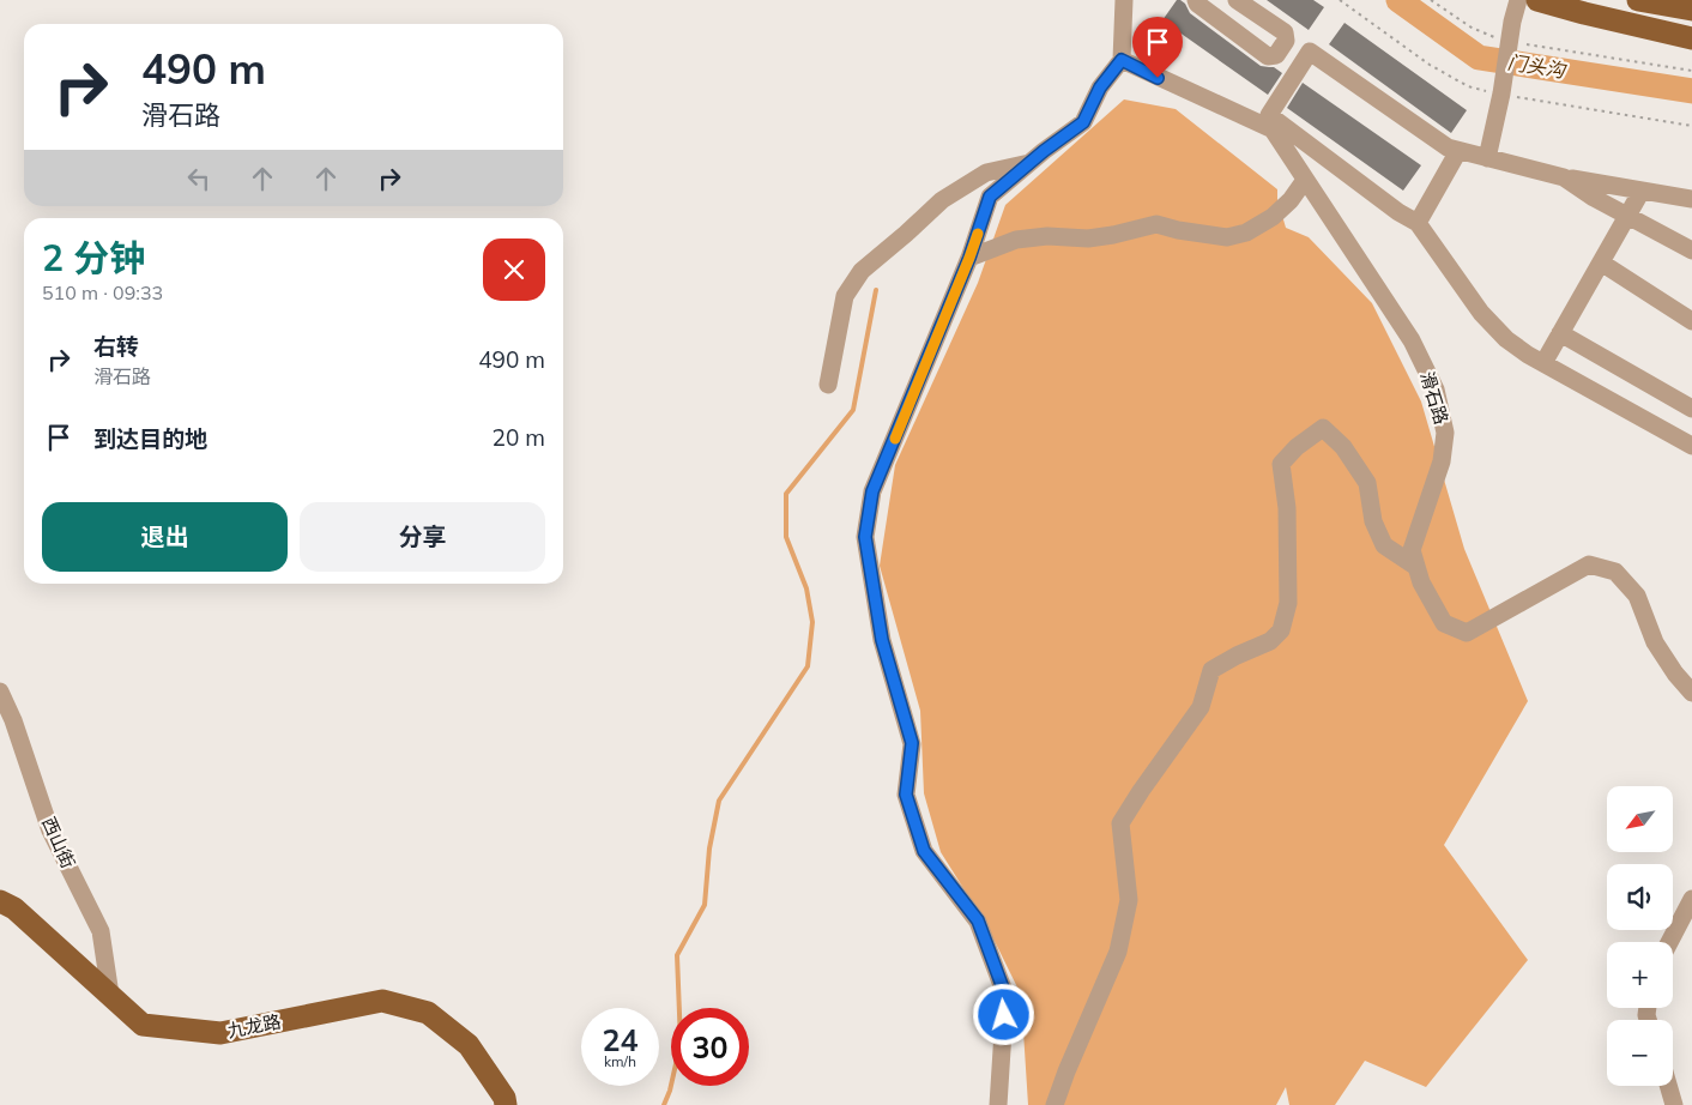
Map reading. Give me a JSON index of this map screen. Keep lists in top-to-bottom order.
{
  "streets": {
    "main road": ["九龙路"],
    "street": ["滑石路", "西山街"]
  },
  "crossings": [
    ["西山街", "九龙路"]
  ],
  "water": ["门头沟"],
  "north": "bottom left",
  "page": {
    "turn": ["490 m", "滑石路"],
    "heading": ["2 分钟", "510 m · 09:33"],
    "list": [
      {
        "name": "右转",
        "note": "滑石路",
        "value": "490 m"
      },
      {
        "name": "到达目的地",
        "value": "20 m"
      }
    ],
    "buttons": ["退出", "分享"],
    "map_buttons": ["+", "−"],
    "speed": "24 km/h",
    "limit": "30"
  }
}
